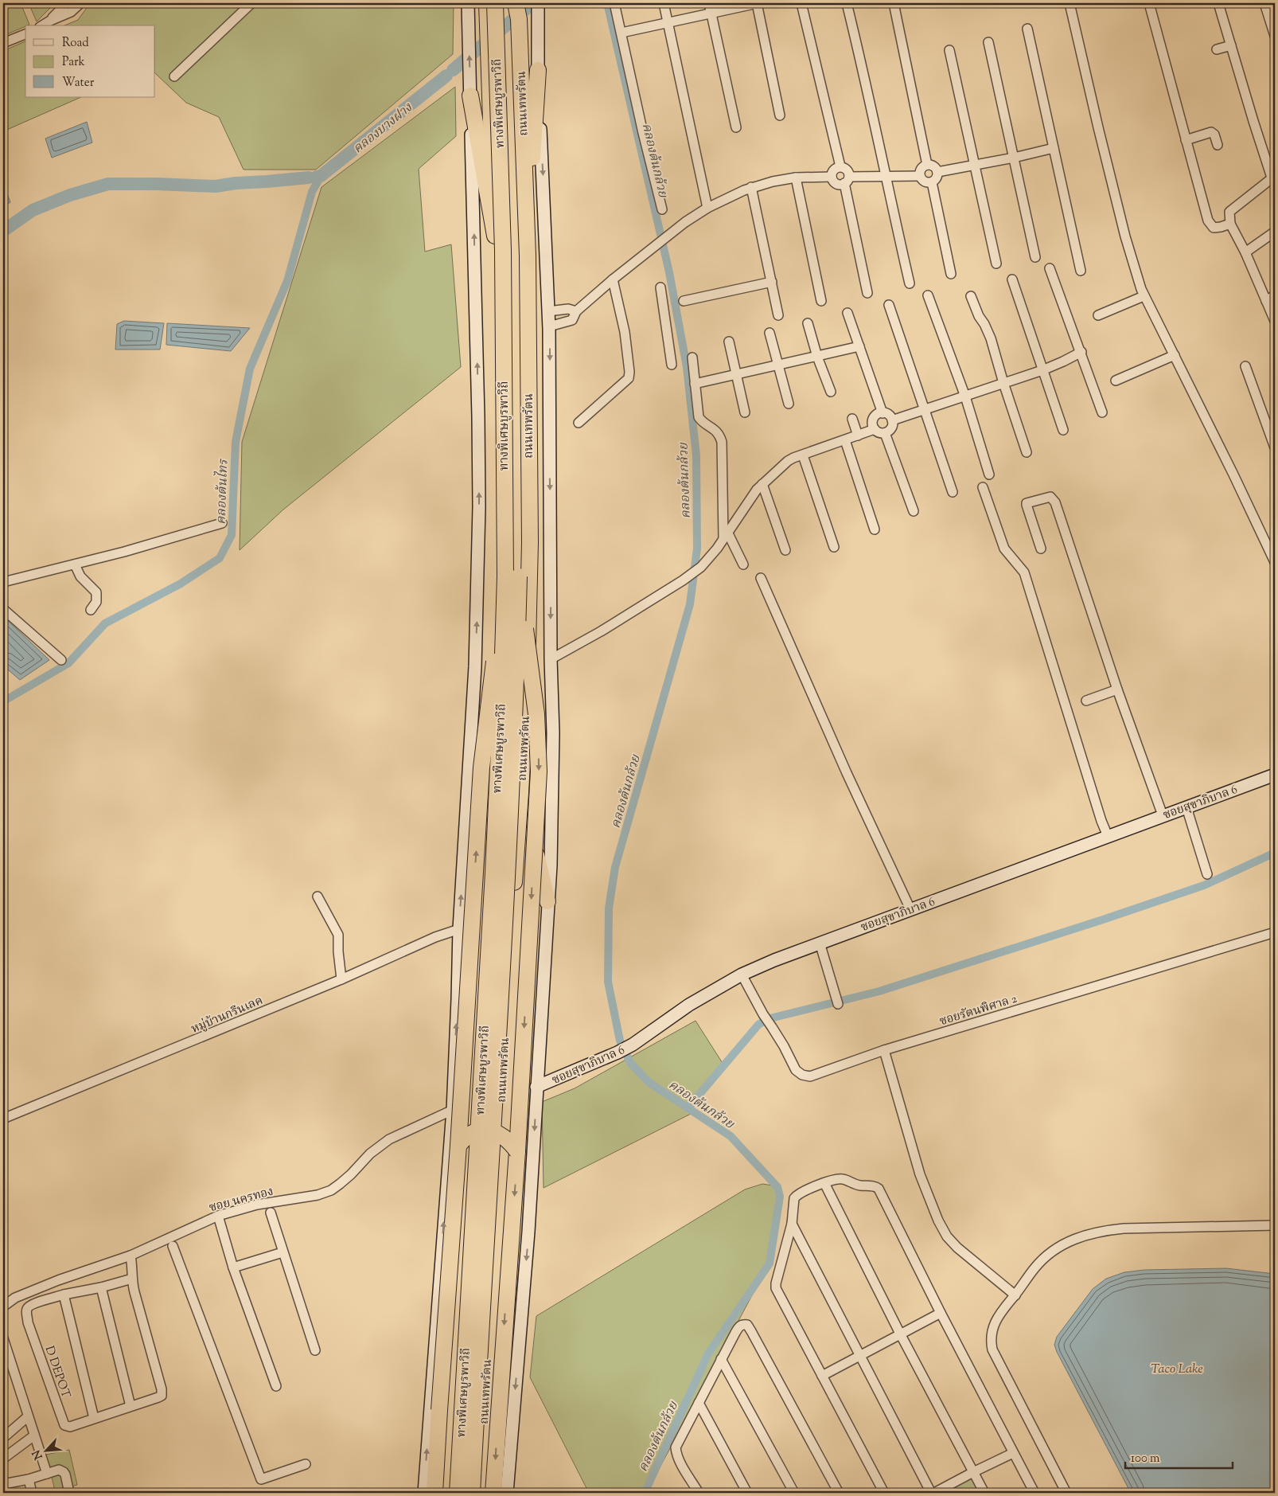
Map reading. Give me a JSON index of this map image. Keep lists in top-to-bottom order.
{
  "streets": {
    "highway": ["ทางพิเศษบูรพาวิถี", "ถนนเทพรัตน"],
    "main road": ["ซอยสุขาภิบาล 6"],
    "street": [
      "ซอยรัตนพิศาล 2",
      "หมู่บ้านกรีนเลค",
      "ซอย นครทอง",
      "D DEPOT"
    ]
  },
  "crossings": [
    ["ทางพิเศษบูรพาวิถี", "ถนนเทพรัตน"],
    ["ถนนเทพรัตน", "ซอยสุขาภิบาล 6"],
    ["ซอยสุขาภิบาล 6", "ซอยรัตนพิศาล 2"],
    ["ซอย นครทอง", "D DEPOT"]
  ],
  "water": [
    "คลองบางฝาง",
    "คลองต้นกล้วย",
    "คลองต้นไทร",
    "Taco Lake"
  ],
  "legend": ["Road", "Park", "Water"],
  "scale_bar": "100 m",
  "north": "bottom left"
}
